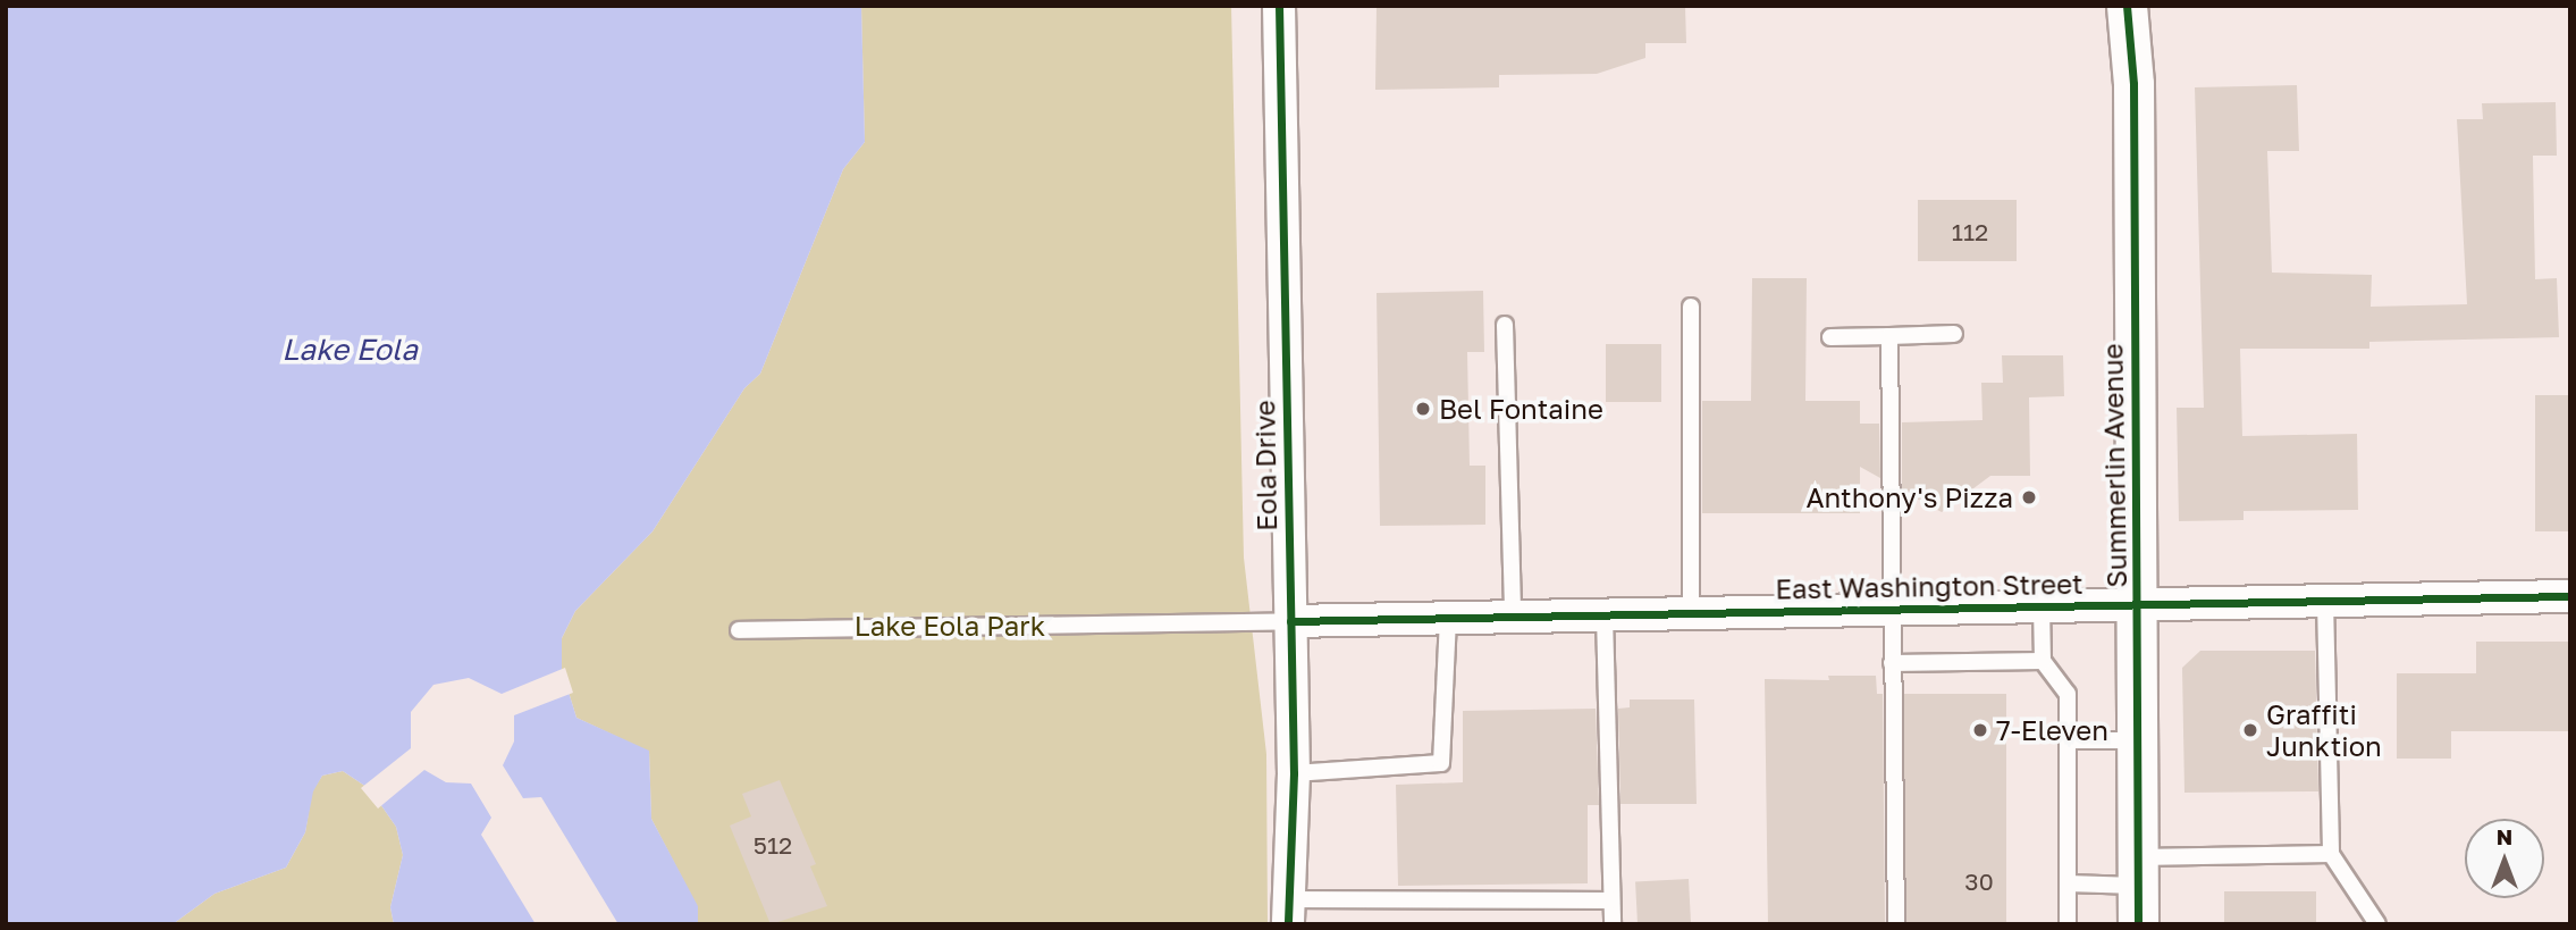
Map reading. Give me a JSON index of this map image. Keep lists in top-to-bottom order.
{
  "streets": {
    "street": ["Eola Drive", "Summerlin Avenue", "East Washington Street"]
  },
  "crossings": [
    ["Eola Drive", "East Washington Street"],
    ["Summerlin Avenue", "East Washington Street"]
  ],
  "water": ["Lake Eola"],
  "parks": ["Lake Eola Park"],
  "places": [
    "Bel Fontaine",
    "Anthony's Pizza",
    "7-Eleven",
    "Graffiti Junktion"
  ],
  "house_numbers": ["112", "512", "30"],
  "north": "top"
}
